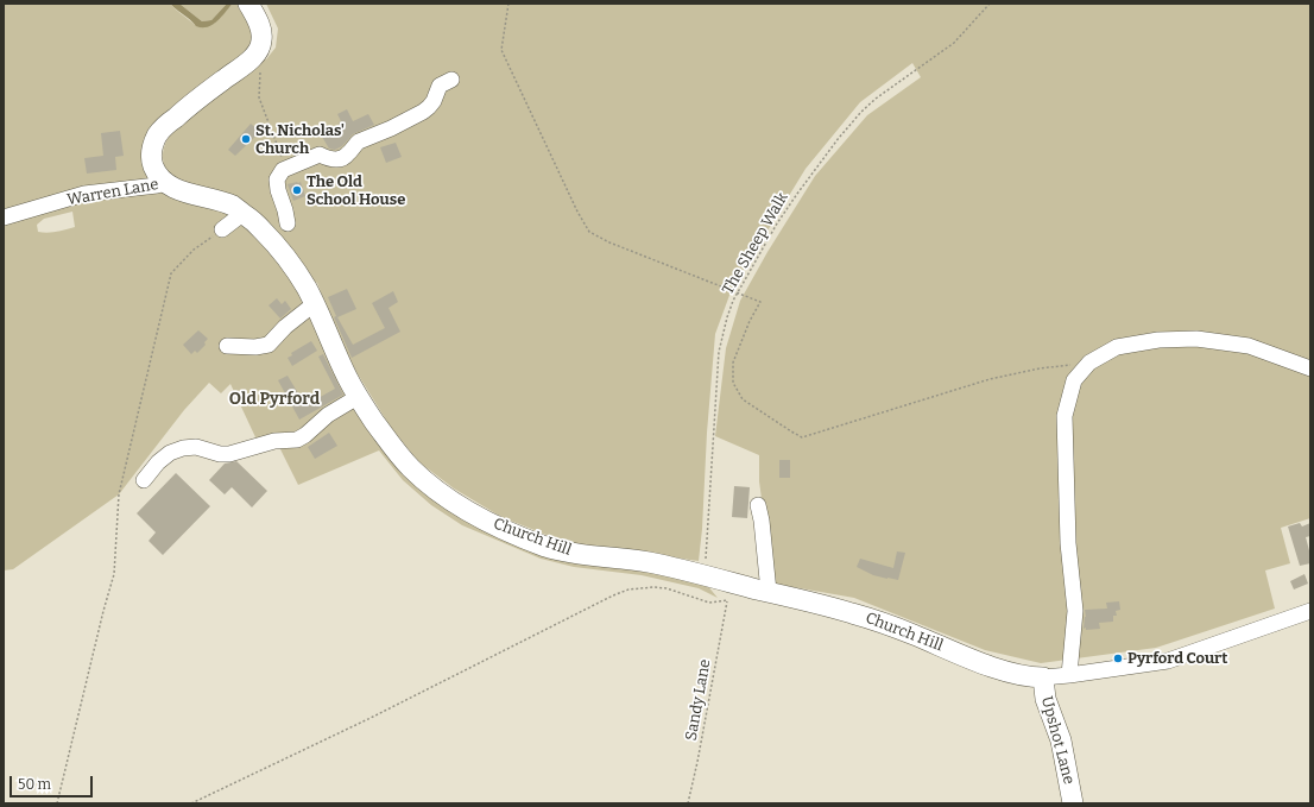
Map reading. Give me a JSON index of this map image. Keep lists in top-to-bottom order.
{
  "streets": {
    "main road": ["Church Hill", "Upshot Lane"],
    "street": ["Warren Lane"],
    "path": ["The Sheep Walk", "Sandy Lane"]
  },
  "crossings": [
    ["Warren Lane", "Church Hill"],
    ["The Sheep Walk", "Church Hill"],
    ["Church Hill", "Upshot Lane"]
  ],
  "districts": ["Old Pyrford"],
  "places": ["St. Nicholas' Church", "The Old School House", "Pyrford Court"],
  "scale_bar": "50 m"
}
